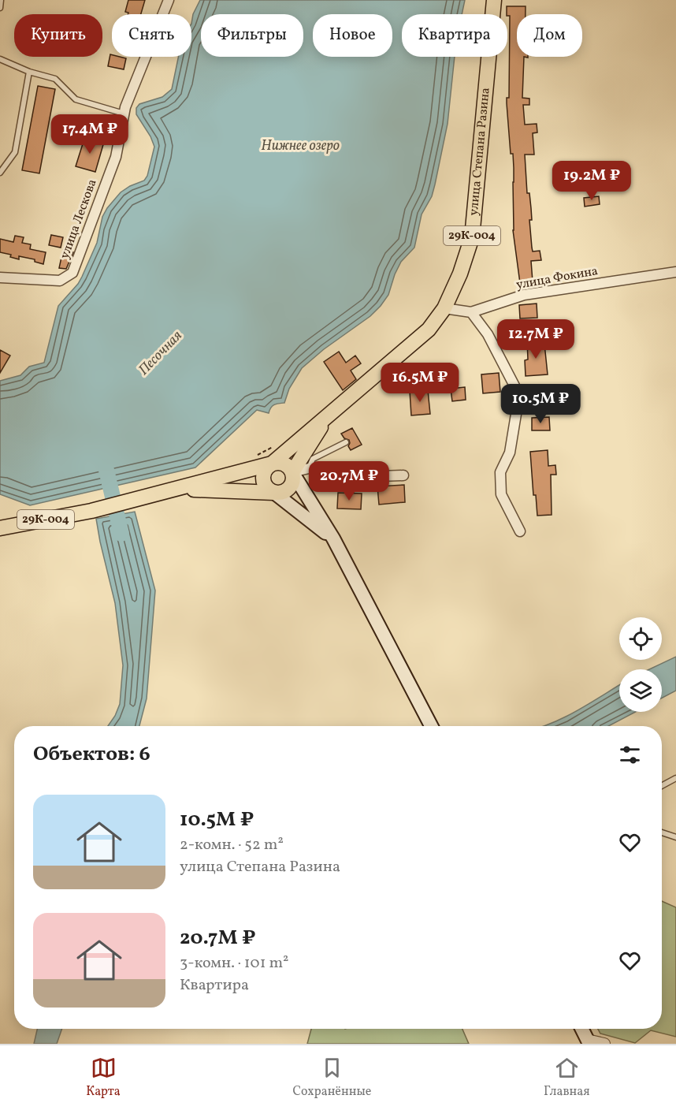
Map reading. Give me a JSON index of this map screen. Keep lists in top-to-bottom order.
{
  "streets": {
    "main road": ["улица Степана Разина", "29К-004"],
    "street": ["улица Лескова", "улица Фокина"]
  },
  "crossings": [
    ["улица Степана Разина", "29К-004"],
    ["улица Степана Разина", "улица Фокина"]
  ],
  "water": ["Нижнее озеро", "Песочная"],
  "page": {
    "chip": [
      "Купить",
      "Снять",
      "Фильтры",
      "Новое",
      "Квартира",
      "Дом"
    ],
    "price": [
      "17.4M ₽",
      "19.2M ₽",
      "12.7M ₽",
      "16.5M ₽",
      "10.5M ₽",
      "20.7M ₽"
    ],
    "heading": "Объектов: 6",
    "list": [
      {
        "name": "10.5M ₽",
        "note": "2-комн. · 52 m² · улица Степана Разина"
      },
      {
        "name": "20.7M ₽",
        "note": "3-комн. · 101 m² · Квартира"
      }
    ],
    "tabs": ["Карта", "Сохранённые", "Главная"]
  }
}
